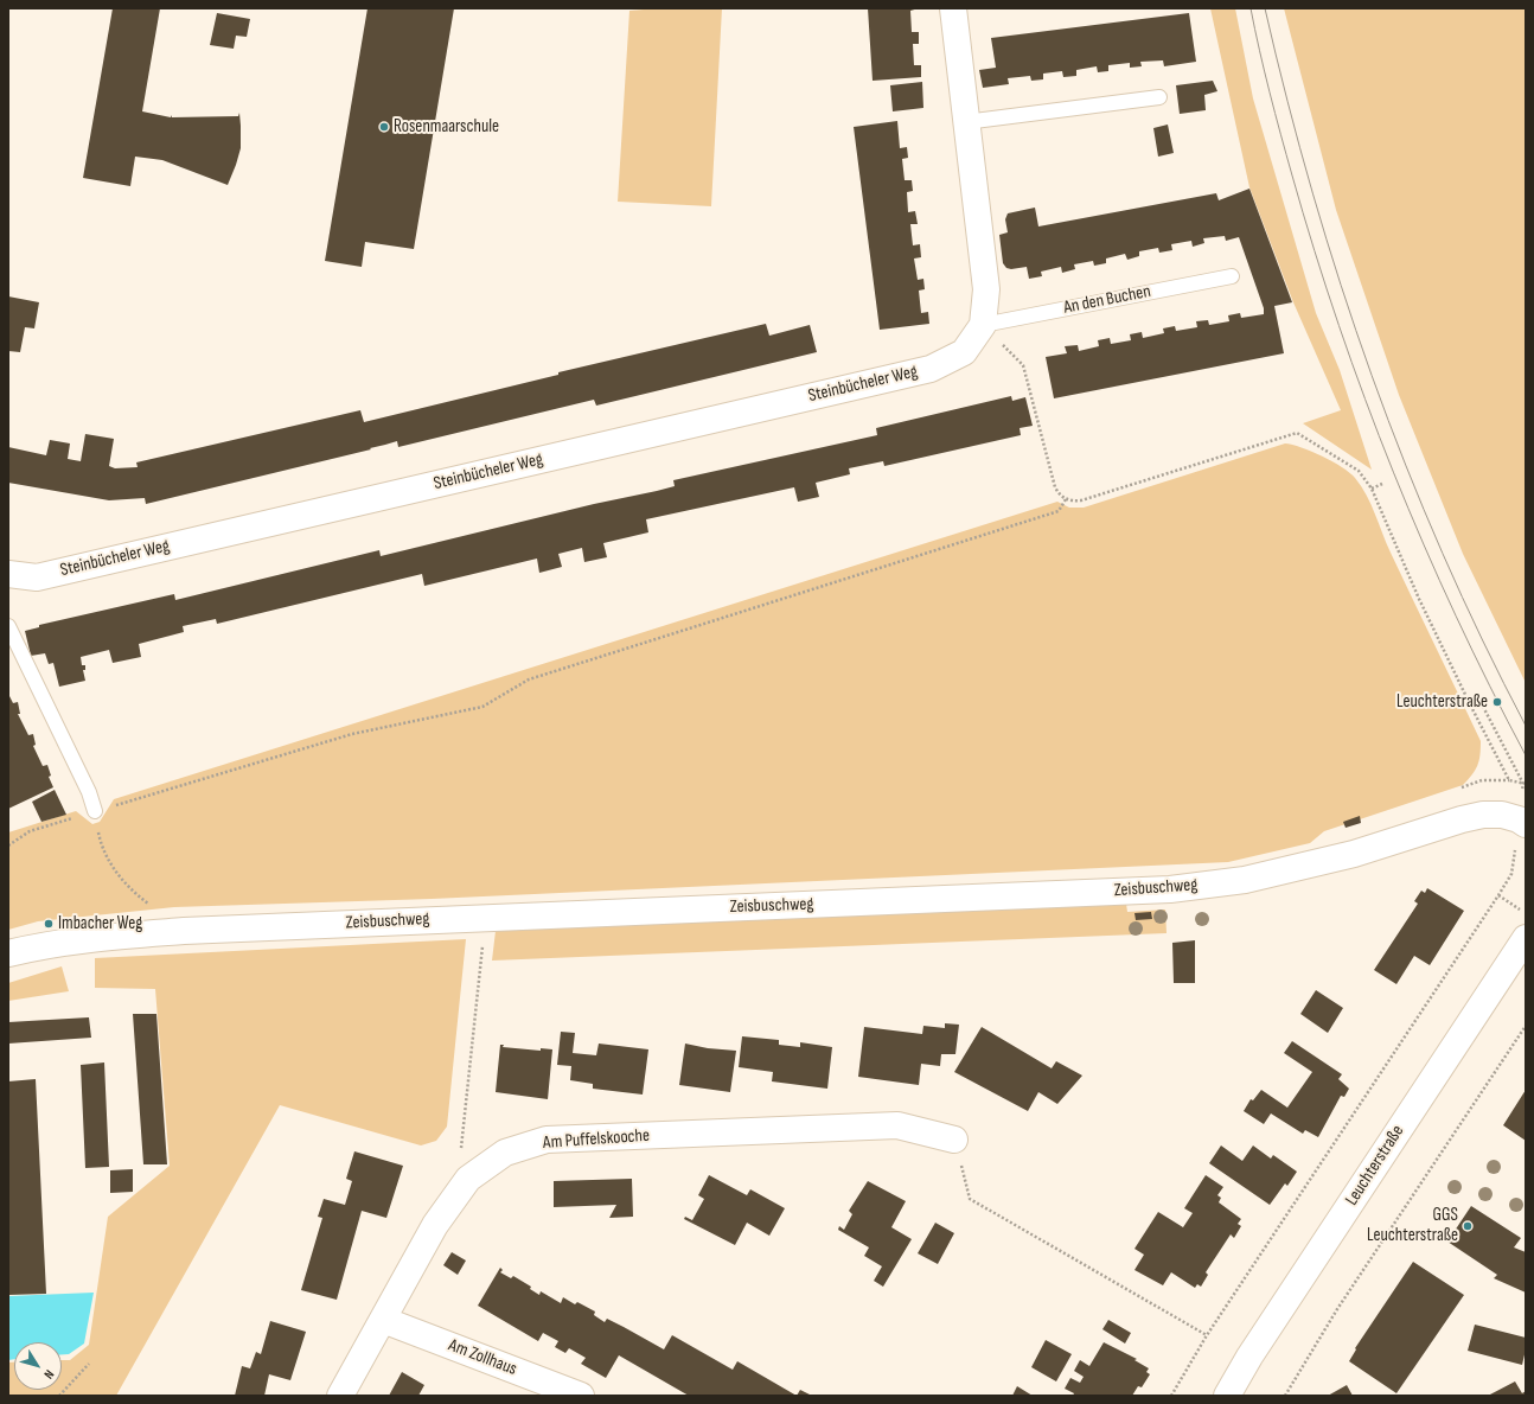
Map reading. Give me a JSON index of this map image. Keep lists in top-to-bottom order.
{
  "streets": {
    "street": [
      "Steinbücheler Weg",
      "Zeisbuschweg",
      "Am Puffelskooche",
      "Leuchterstraße",
      "Am Zollhaus"
    ],
    "lane": ["An den Buchen"]
  },
  "crossings": [
    ["An den Buchen", "Steinbücheler Weg"],
    ["Am Puffelskooche", "Am Zollhaus"]
  ],
  "places": [
    "Rosenmaarschule",
    "Leuchterstraße",
    "Imbacher Weg",
    "GGS Leuchterstraße"
  ],
  "north": "bottom right"
}
